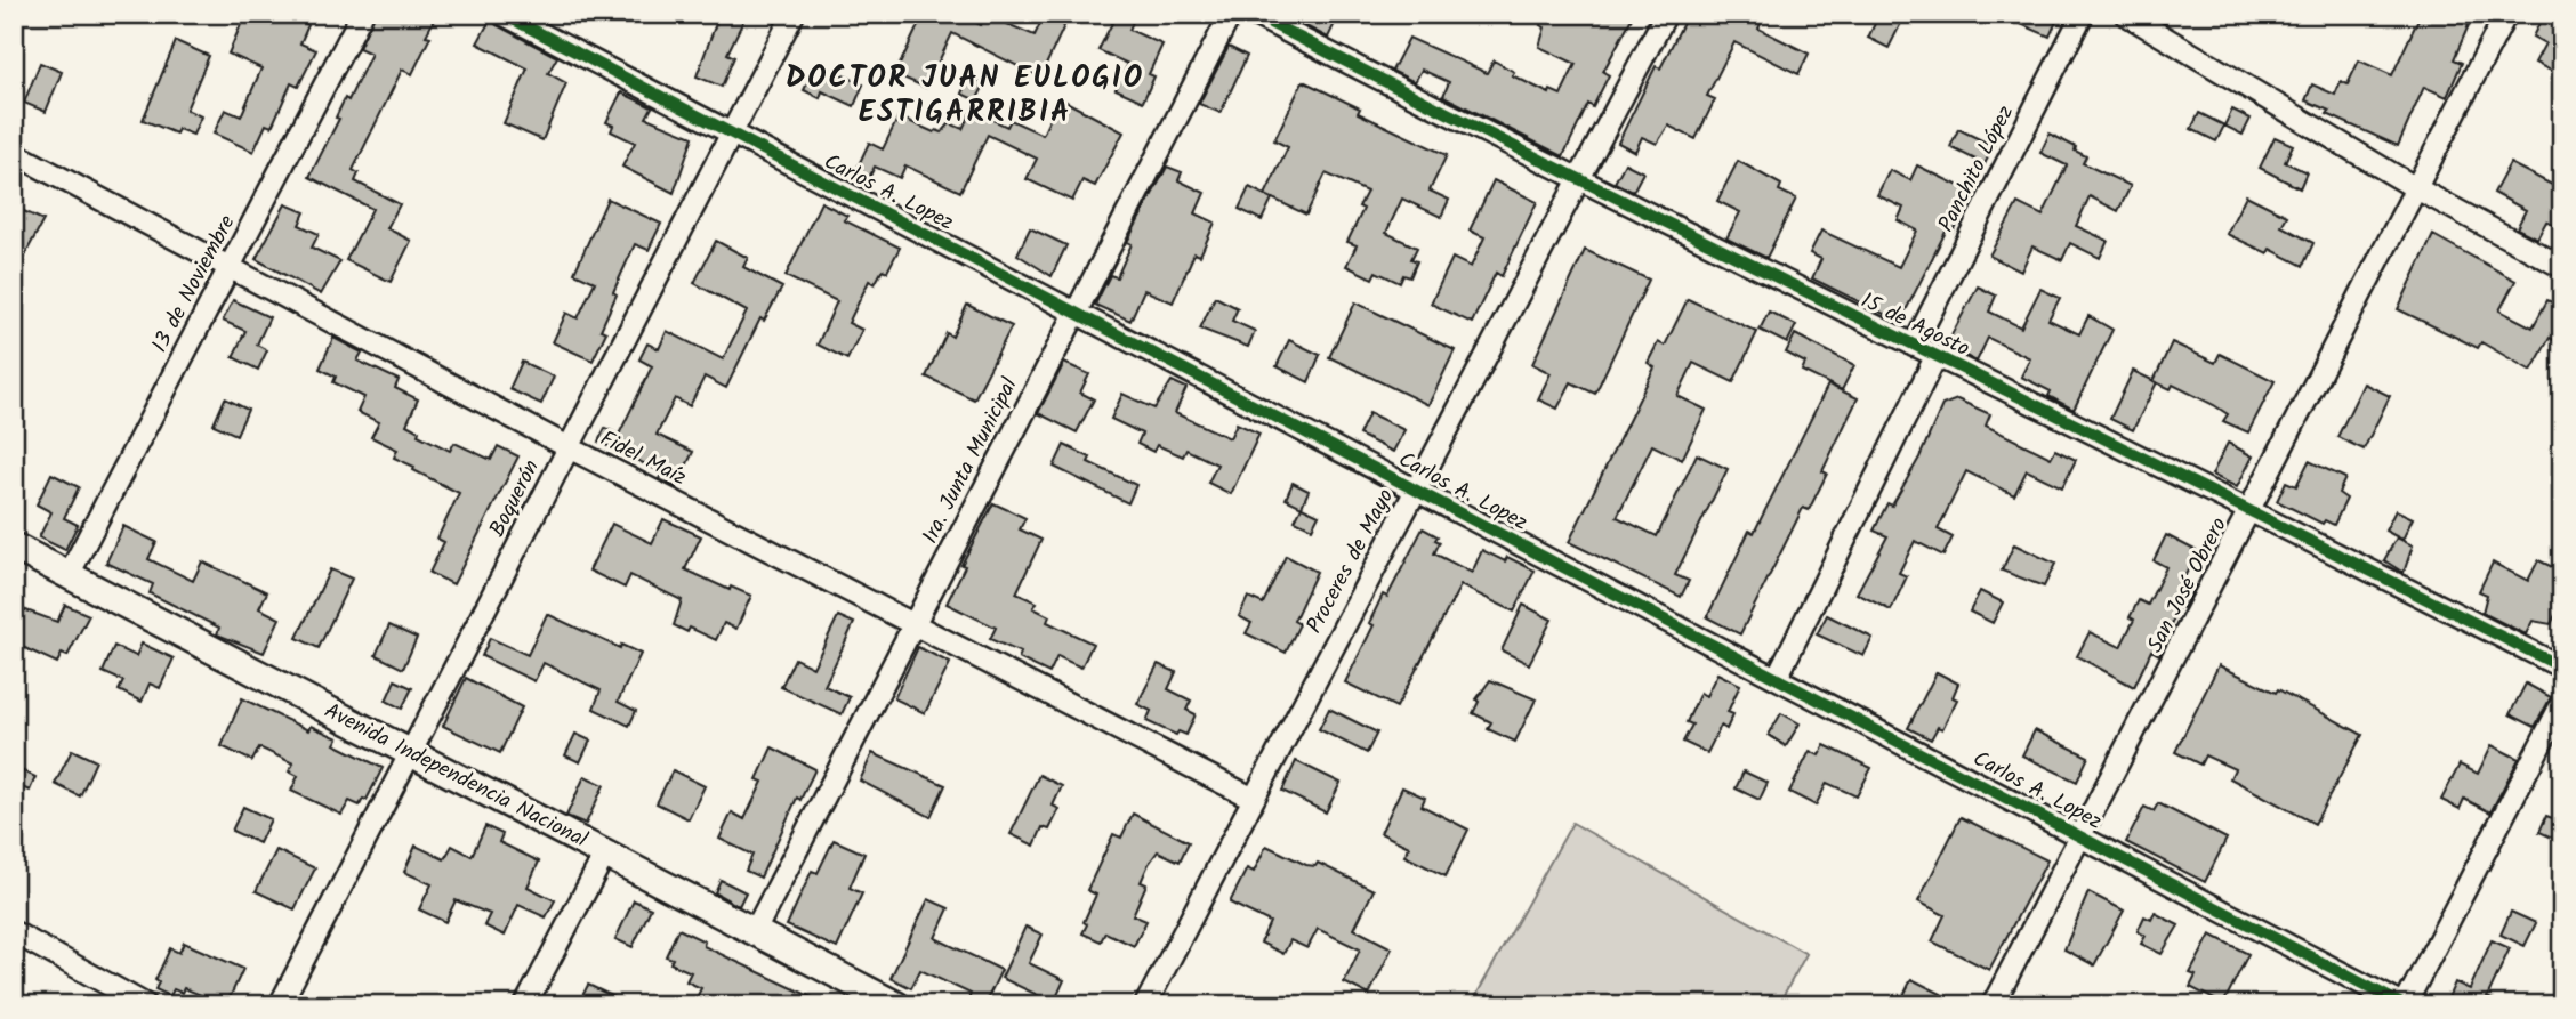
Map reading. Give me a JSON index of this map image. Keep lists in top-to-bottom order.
{
  "streets": {
    "main road": ["Avenida Independencia Nacional"],
    "street": [
      "Panchito López",
      "Carlos A. Lopez",
      "13 de Noviembre",
      "15 de Agosto",
      "Fidel Maíz",
      "1ra. Junta Municipal",
      "Boquerón",
      "Proceres de Mayo",
      "San José Obrero"
    ]
  },
  "crossings": [
    ["Panchito López", "15 de Agosto"],
    ["Carlos A. Lopez", "1ra. Junta Municipal"],
    ["Carlos A. Lopez", "Boquerón"],
    ["Carlos A. Lopez", "Proceres de Mayo"],
    ["Carlos A. Lopez", "San José Obrero"],
    ["13 de Noviembre", "Fidel Maíz"],
    ["13 de Noviembre", "Avenida Independencia Nacional"],
    ["15 de Agosto", "Proceres de Mayo"],
    ["15 de Agosto", "San José Obrero"],
    ["Fidel Maíz", "1ra. Junta Municipal"],
    ["Fidel Maíz", "Boquerón"],
    ["Fidel Maíz", "Proceres de Mayo"],
    ["1ra. Junta Municipal", "Avenida Independencia Nacional"],
    ["Boquerón", "Avenida Independencia Nacional"]
  ],
  "districts": ["DOCTOR JUAN EULOGIO ESTIGARRIBIA"]
}
